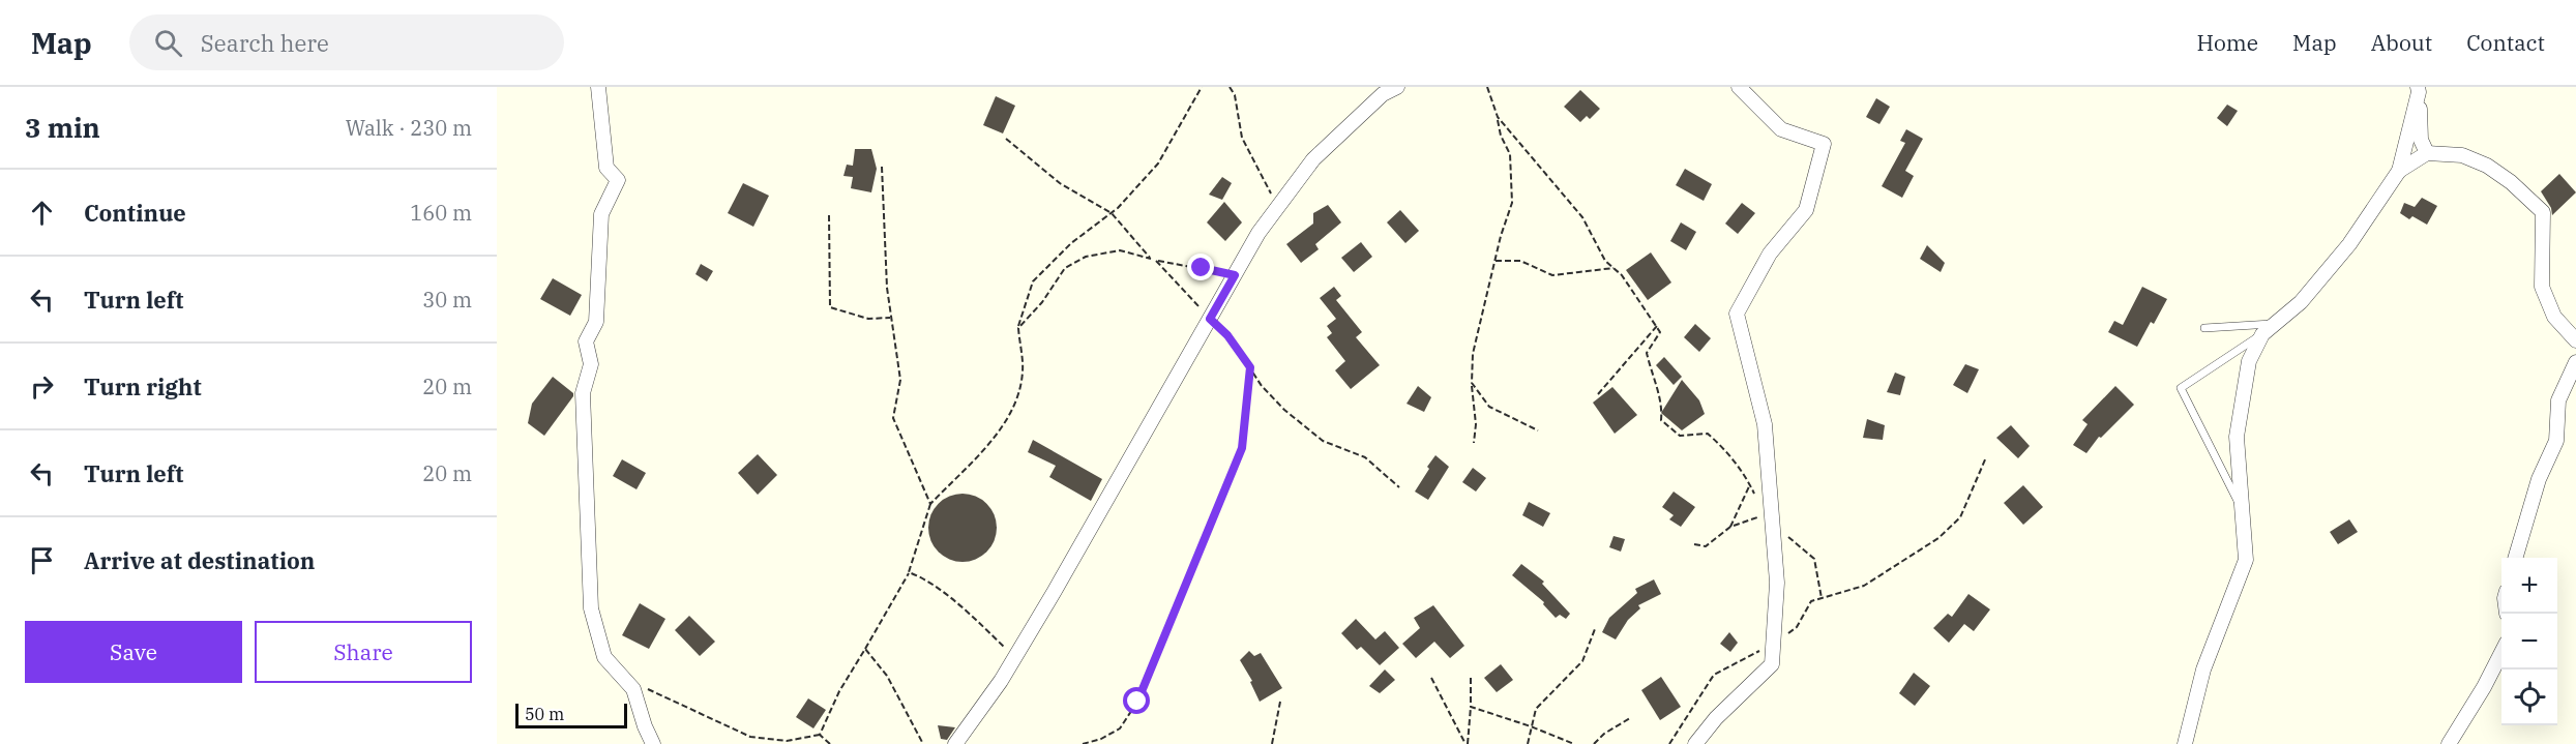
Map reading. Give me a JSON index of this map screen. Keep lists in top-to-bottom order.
{
  "scale_bar": "50 m",
  "page": {
    "header": "Map",
    "search": "Search here",
    "nav": [
      "Home",
      "Map",
      "About",
      "Contact"
    ],
    "heading": ["3 min", "Walk · 230 m"],
    "list": [
      ["Continue", "160 m"],
      ["Turn left", "30 m"],
      ["Turn right", "20 m"],
      ["Turn left", "20 m"],
      "Arrive at destination"
    ],
    "map_buttons": ["+", "−"],
    "buttons": ["Save", "Share"],
    "scale": "50 m"
  }
}
